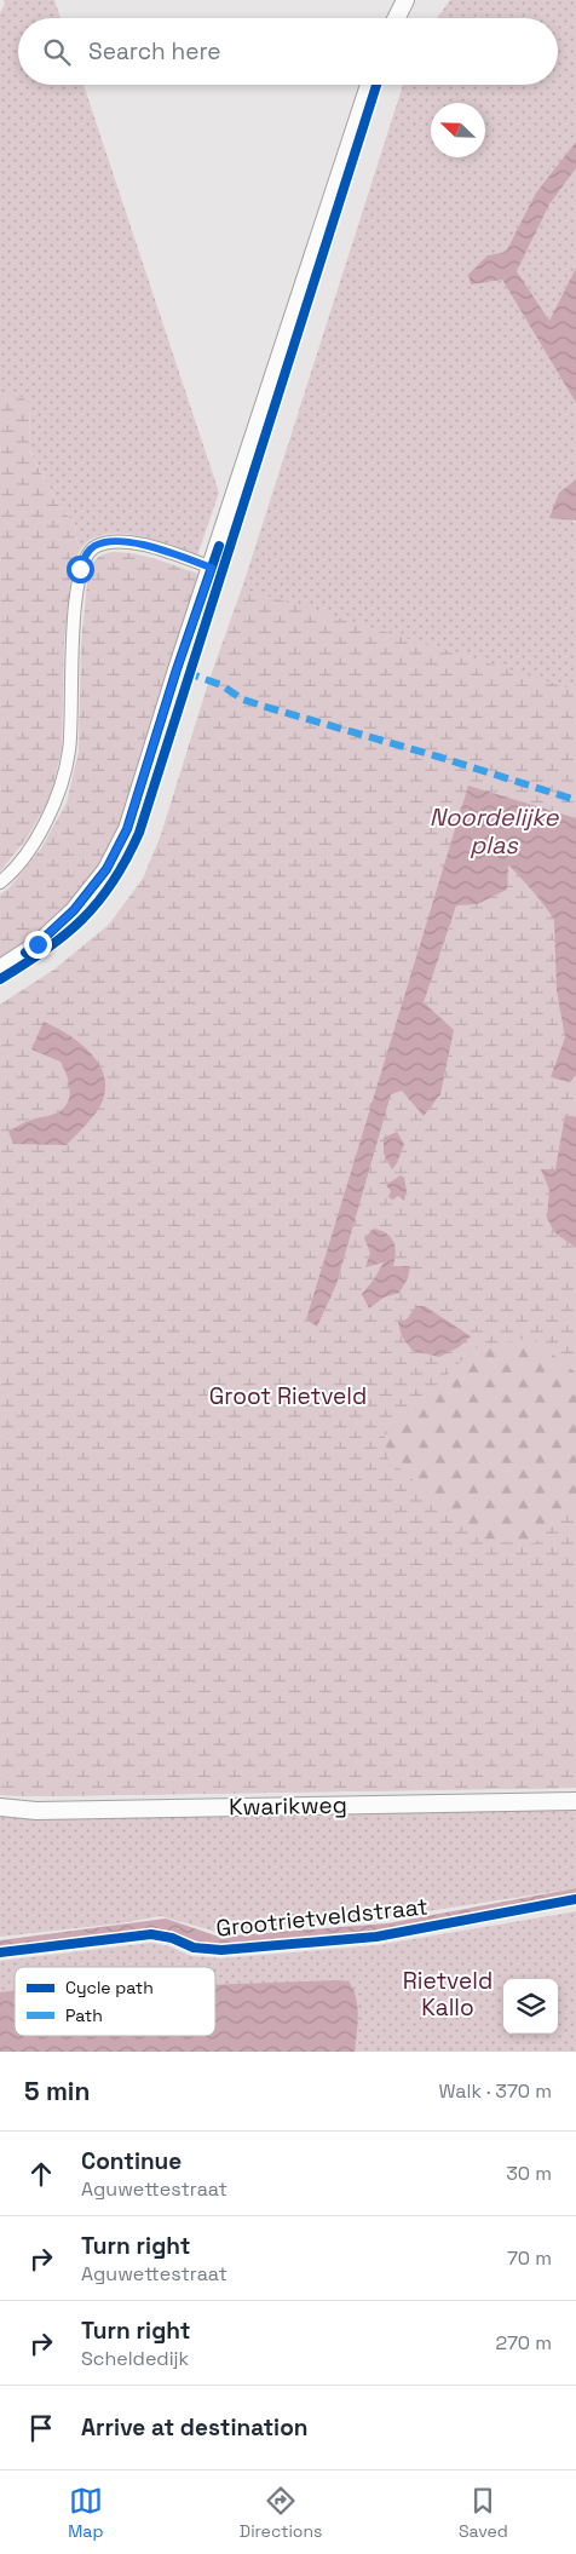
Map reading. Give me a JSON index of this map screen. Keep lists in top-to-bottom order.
{
  "streets": {
    "street": ["Kwarikweg"],
    "cycle path": ["Grootrietveldstraat"]
  },
  "water": ["Noordelijke plas"],
  "parks": ["Groot Rietveld", "Rietveld Kallo"],
  "legend": ["Cycle path", "Path"],
  "north": "top left",
  "page": {
    "search": "Search here",
    "heading": ["5 min", "Walk · 370 m"],
    "list": [
      ["Continue", "Aguwettestraat", "30 m"],
      ["Turn right", "Aguwettestraat", "70 m"],
      ["Turn right", "Scheldedijk", "270 m"],
      "Arrive at destination"
    ],
    "nav": ["Map", "Directions", "Saved"]
  }
}
